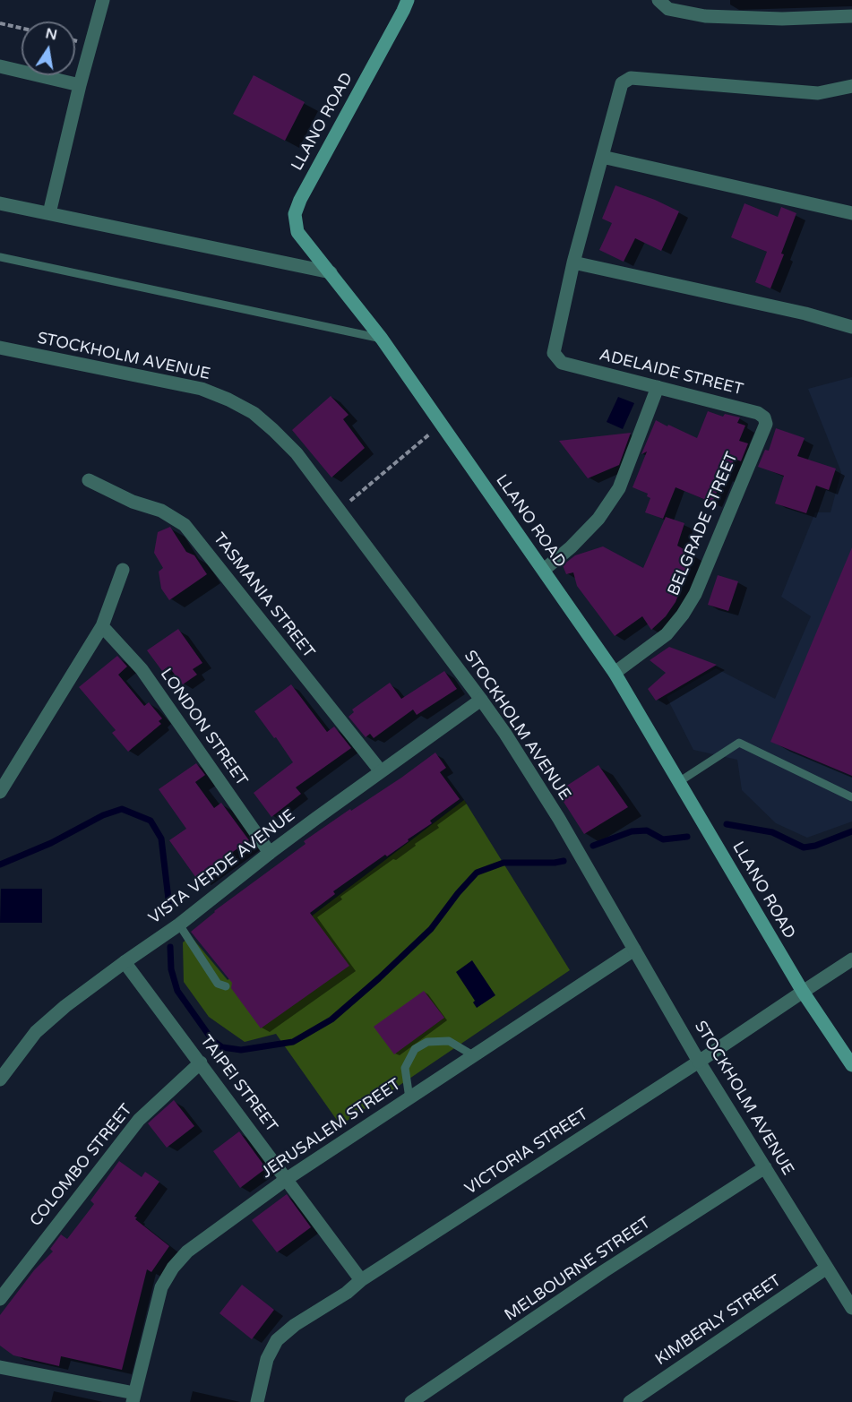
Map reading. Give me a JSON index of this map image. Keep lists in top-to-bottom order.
{
  "streets": {
    "main road": ["LLANO ROAD"],
    "street": [
      "STOCKHOLM AVENUE",
      "ADELAIDE STREET",
      "BELGRADE STREET",
      "TASMANIA STREET",
      "LONDON STREET",
      "VISTA VERDE AVENUE",
      "TAIPEI STREET",
      "JERUSALEM STREET",
      "VICTORIA STREET",
      "COLOMBO STREET",
      "MELBOURNE STREET",
      "KIMBERLY STREET"
    ]
  },
  "crossings": [
    ["LLANO ROAD", "BELGRADE STREET"],
    ["LLANO ROAD", "VICTORIA STREET"],
    ["STOCKHOLM AVENUE", "VISTA VERDE AVENUE"],
    ["STOCKHOLM AVENUE", "JERUSALEM STREET"],
    ["STOCKHOLM AVENUE", "VICTORIA STREET"],
    ["STOCKHOLM AVENUE", "MELBOURNE STREET"],
    ["STOCKHOLM AVENUE", "KIMBERLY STREET"],
    ["ADELAIDE STREET", "BELGRADE STREET"],
    ["TASMANIA STREET", "VISTA VERDE AVENUE"],
    ["LONDON STREET", "VISTA VERDE AVENUE"],
    ["VISTA VERDE AVENUE", "TAIPEI STREET"],
    ["TAIPEI STREET", "JERUSALEM STREET"],
    ["TAIPEI STREET", "VICTORIA STREET"],
    ["TAIPEI STREET", "COLOMBO STREET"]
  ],
  "north": "top"
}
